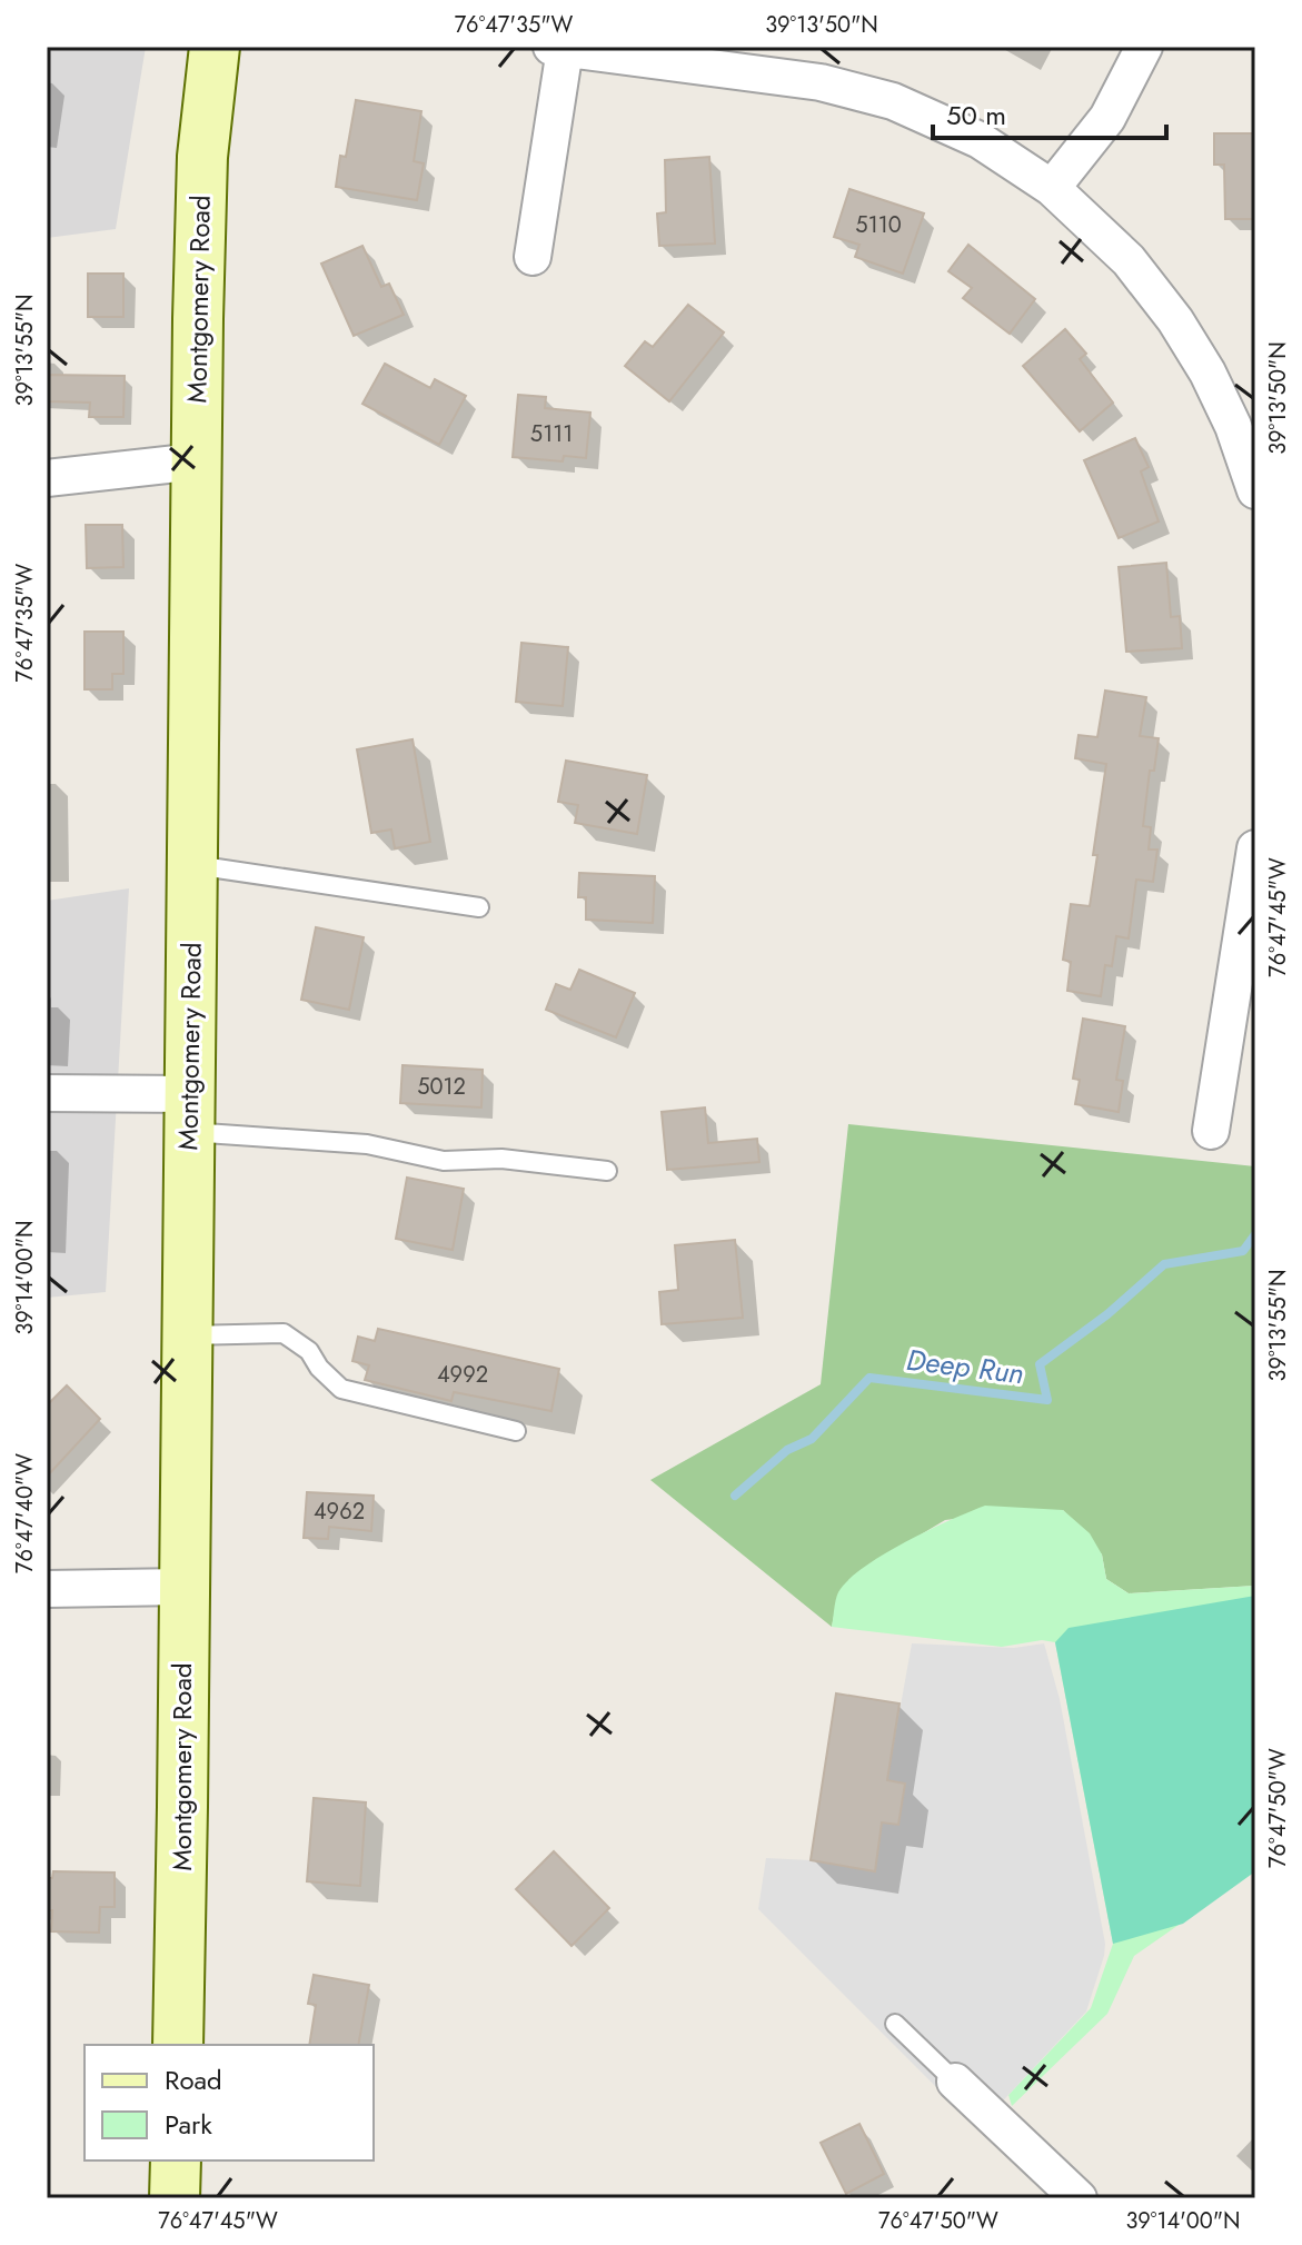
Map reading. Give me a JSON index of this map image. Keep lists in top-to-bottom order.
{
  "streets": {
    "main road": ["Montgomery Road"]
  },
  "water": ["Deep Run"],
  "house_numbers": [
    "5110",
    "5111",
    "5012",
    "4992",
    "4962"
  ],
  "legend": ["Road", "Park"],
  "scale_bar": "50 m",
  "coordinates": [
    "76°47'35\"W",
    "39°13'50\"N",
    "39°13'55\"N",
    "76°47'45\"W",
    "39°14'00\"N",
    "76°47'40\"W",
    "76°47'50\"W"
  ]
}
